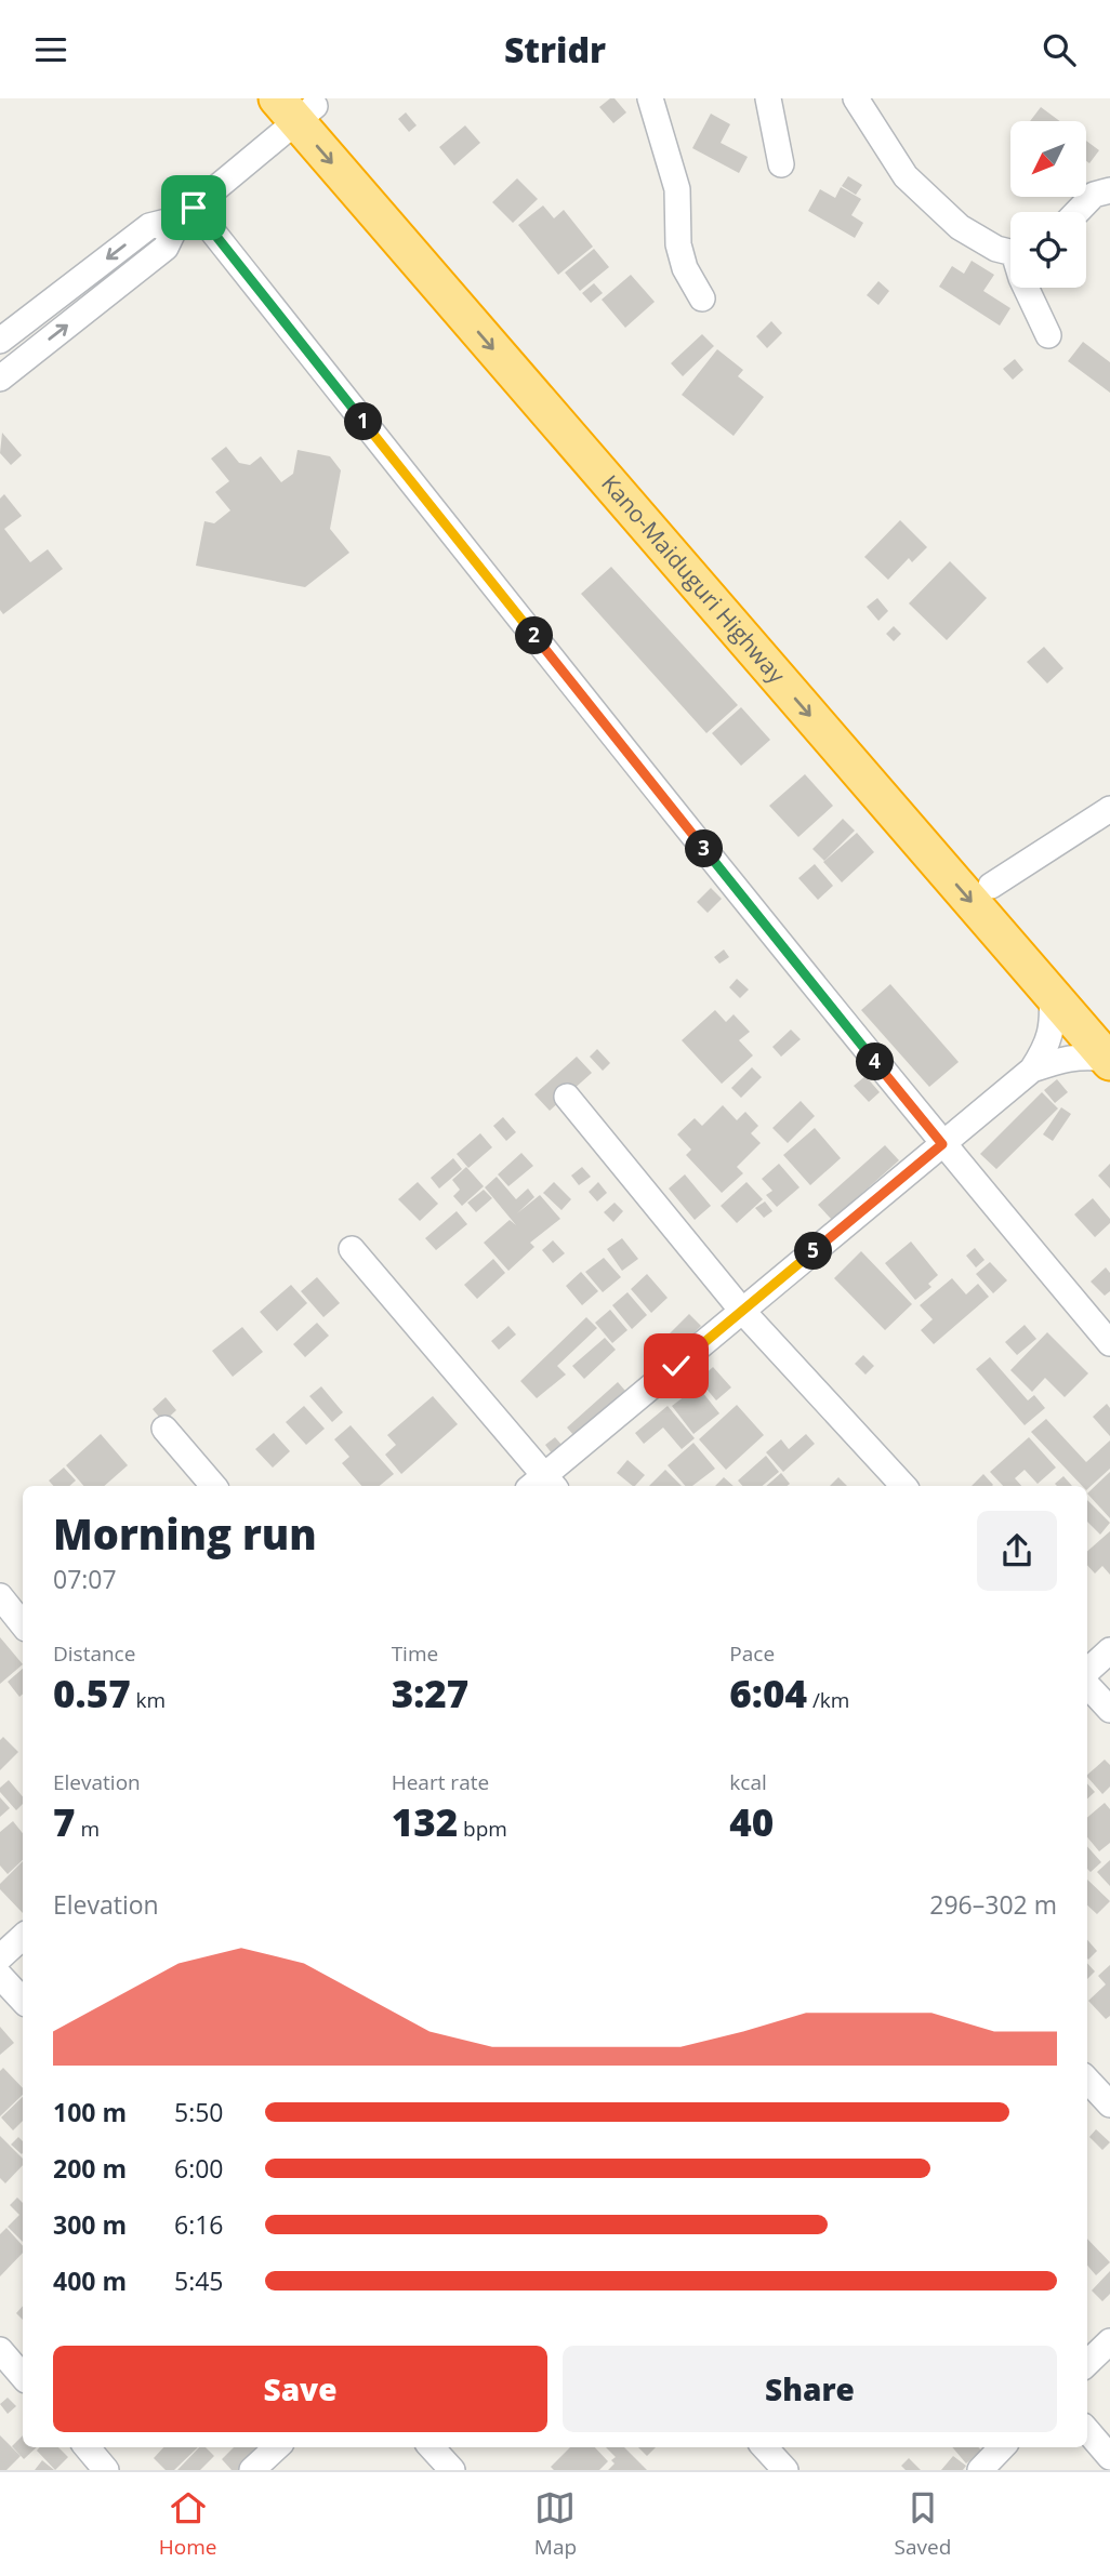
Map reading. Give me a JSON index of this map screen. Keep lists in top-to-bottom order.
{
  "streets": {
    "highway": ["Kano-Maiduguri Highway"]
  },
  "north": "bottom left",
  "page": {
    "header": "Stridr",
    "pins": [
      "1",
      "2",
      "3",
      "4",
      "5"
    ],
    "heading": ["Morning run", "07:07"],
    "stats": [
      ["Distance", "0.57 km"],
      ["Time", "3:27"],
      ["Pace", "6:04 /km"],
      ["Elevation", "7 m"],
      ["Heart rate", "132 bpm"],
      ["kcal", "40"]
    ],
    "chart": ["Elevation", "296–302 m"],
    "list": [
      {
        "name": "100 m",
        "note": "5:50"
      },
      {
        "name": "200 m",
        "note": "6:00"
      },
      {
        "name": "300 m",
        "note": "6:16"
      },
      {
        "name": "400 m",
        "note": "5:45"
      }
    ],
    "buttons": ["Save", "Share"],
    "tabs": ["Home", "Map", "Saved"]
  }
}
